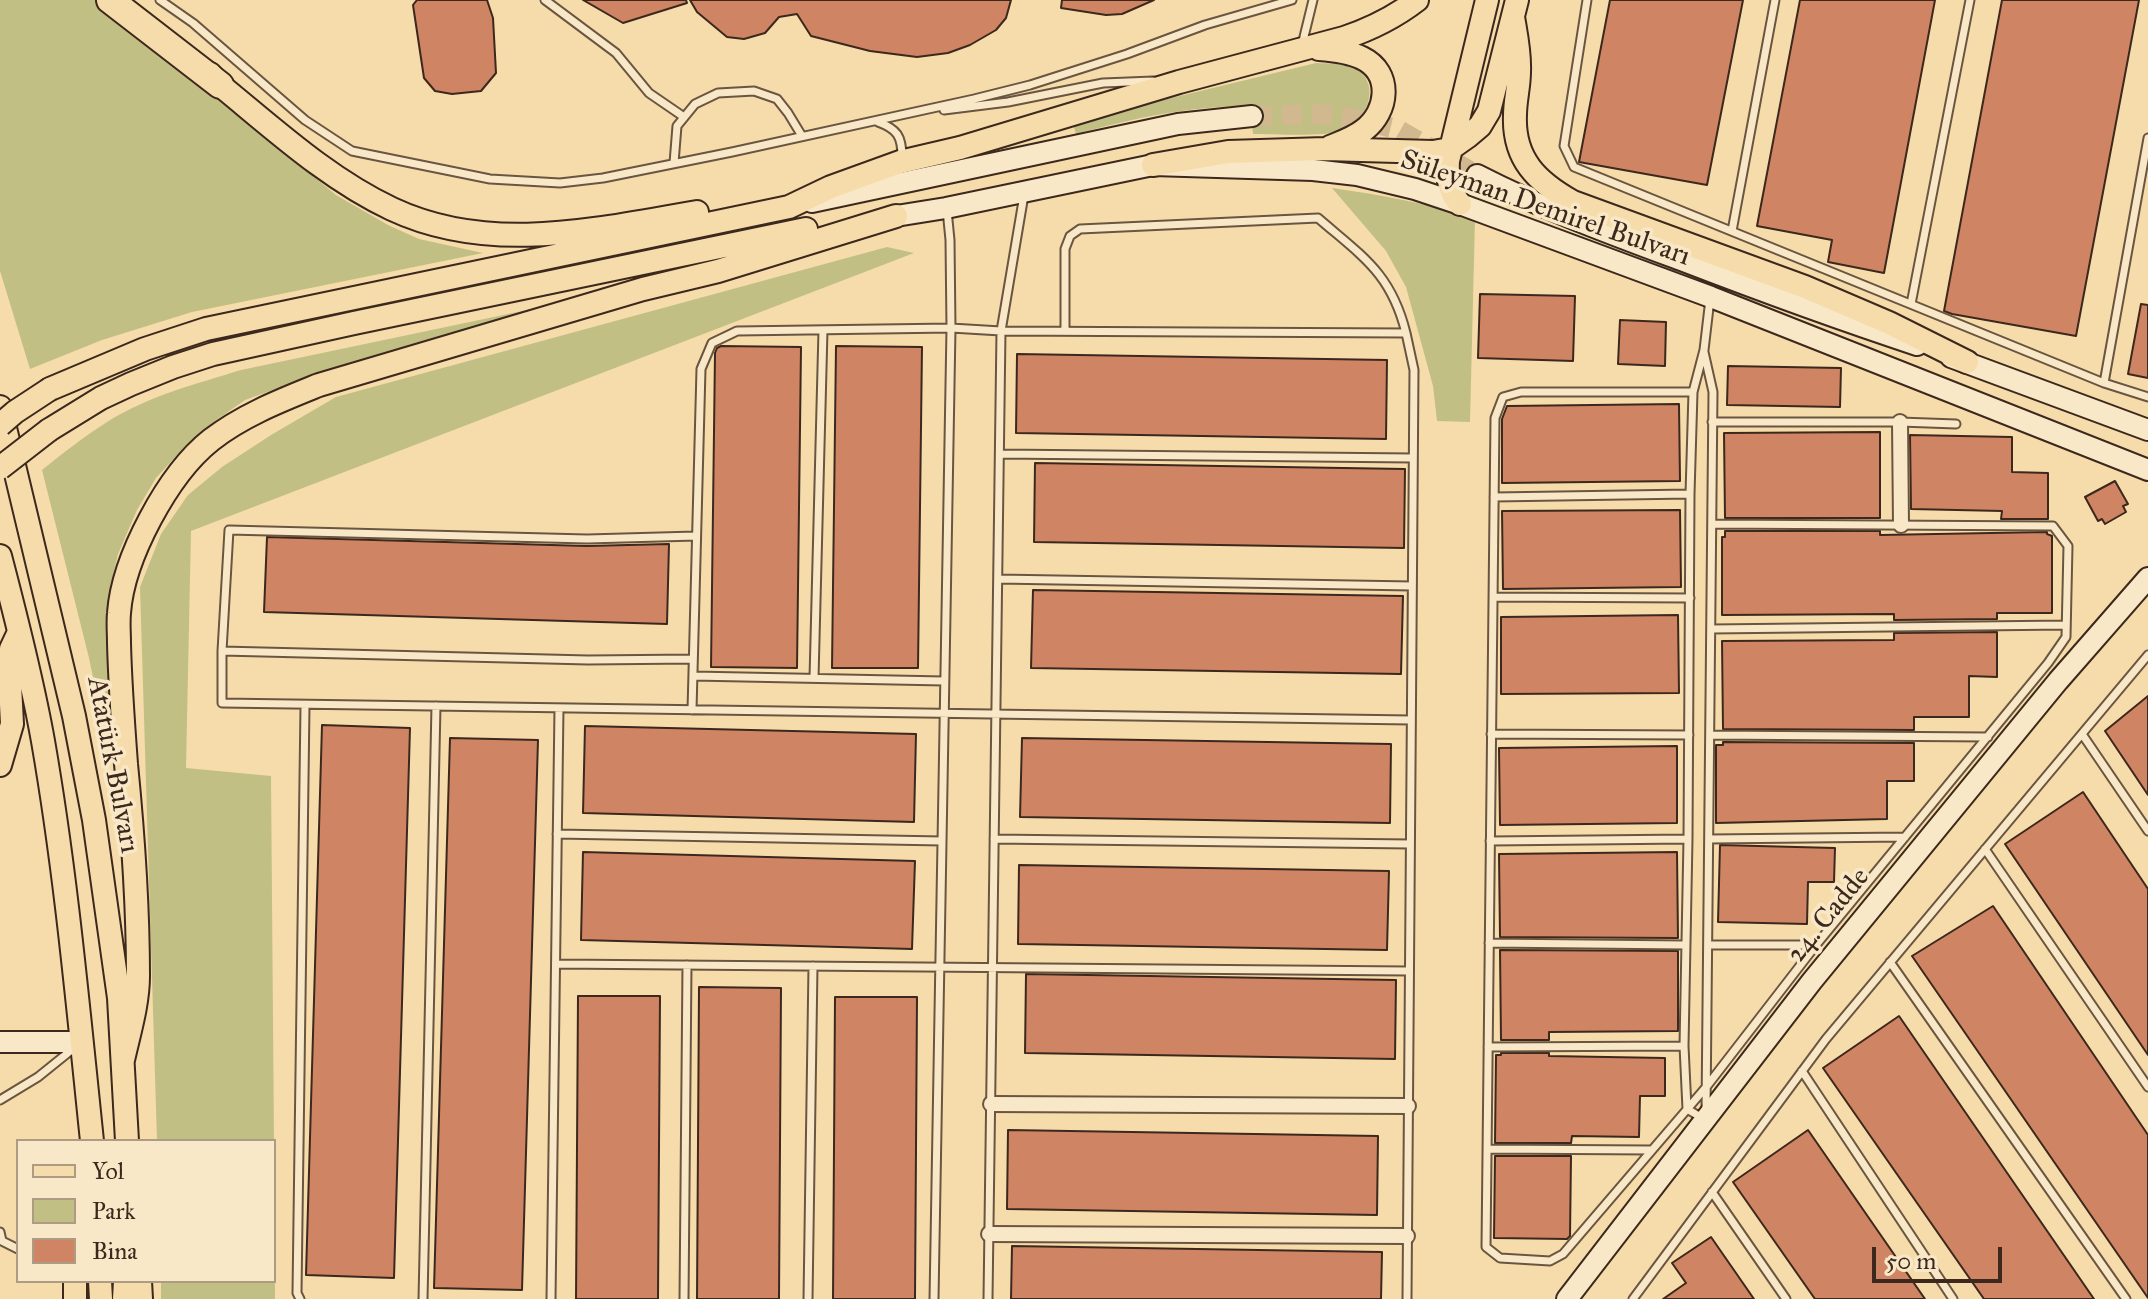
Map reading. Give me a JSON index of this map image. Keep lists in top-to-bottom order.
{
  "streets": {
    "main road": ["Süleyman Demirel Bulvarı", "Atatürk Bulvarı", "24. Cadde"]
  },
  "legend": ["Yol", "Park", "Bina"],
  "scale_bar": "50 m"
}
